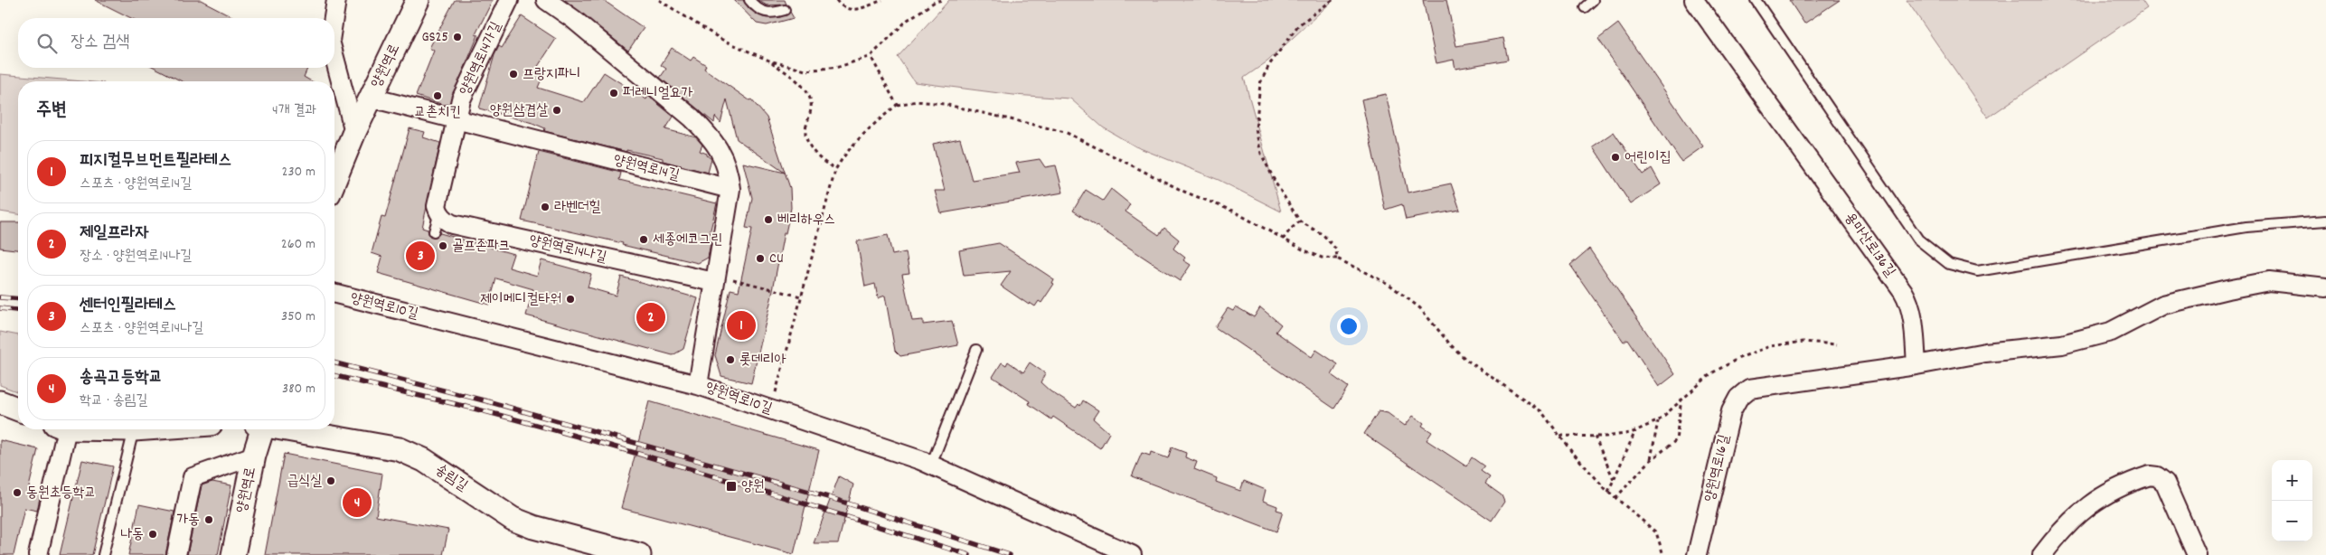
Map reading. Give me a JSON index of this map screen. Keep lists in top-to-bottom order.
{
  "streets": {
    "street": [
      "양원역로14가길",
      "양원역로",
      "양원역로14길",
      "용마산로136길",
      "양원역로14나길",
      "양원역로10길",
      "양원역로16길",
      "송림길"
    ]
  },
  "crossings": [
    ["양원역로14가길", "양원역로14길"],
    ["양원역로", "양원역로14길"],
    ["용마산로136길", "양원역로16길"]
  ],
  "places": {
    "other": [
      "GS25",
      "프랑지파니",
      "퍼레니얼요가",
      "교촌치킨",
      "양원삼겹살",
      "어린이집",
      "라벤더힐",
      "베리하우스",
      "세종에코그린",
      "골프존파크",
      "CU",
      "제이메디컬타워",
      "롯데리아",
      "급식실",
      "동원초등학교",
      "가동",
      "나동"
    ],
    "transit": ["양원"]
  },
  "page": {
    "search": "장소 검색",
    "heading": ["주변", "4개 결과"],
    "list": [
      {
        "mark": "1",
        "name": "피지컬무브먼트필라테스",
        "note": "스포츠 · 양원역로14길",
        "value": "230 m"
      },
      {
        "mark": "2",
        "name": "제일프라자",
        "note": "장소 · 양원역로14나길",
        "value": "260 m"
      },
      {
        "mark": "3",
        "name": "센터인필라테스",
        "note": "스포츠 · 양원역로14나길",
        "value": "350 m"
      },
      {
        "mark": "4",
        "name": "송곡고등학교",
        "note": "학교 · 송림길",
        "value": "380 m"
      }
    ],
    "pins": [
      "3",
      "2",
      "1",
      "4"
    ],
    "map_buttons": ["+", "−"]
  }
}
